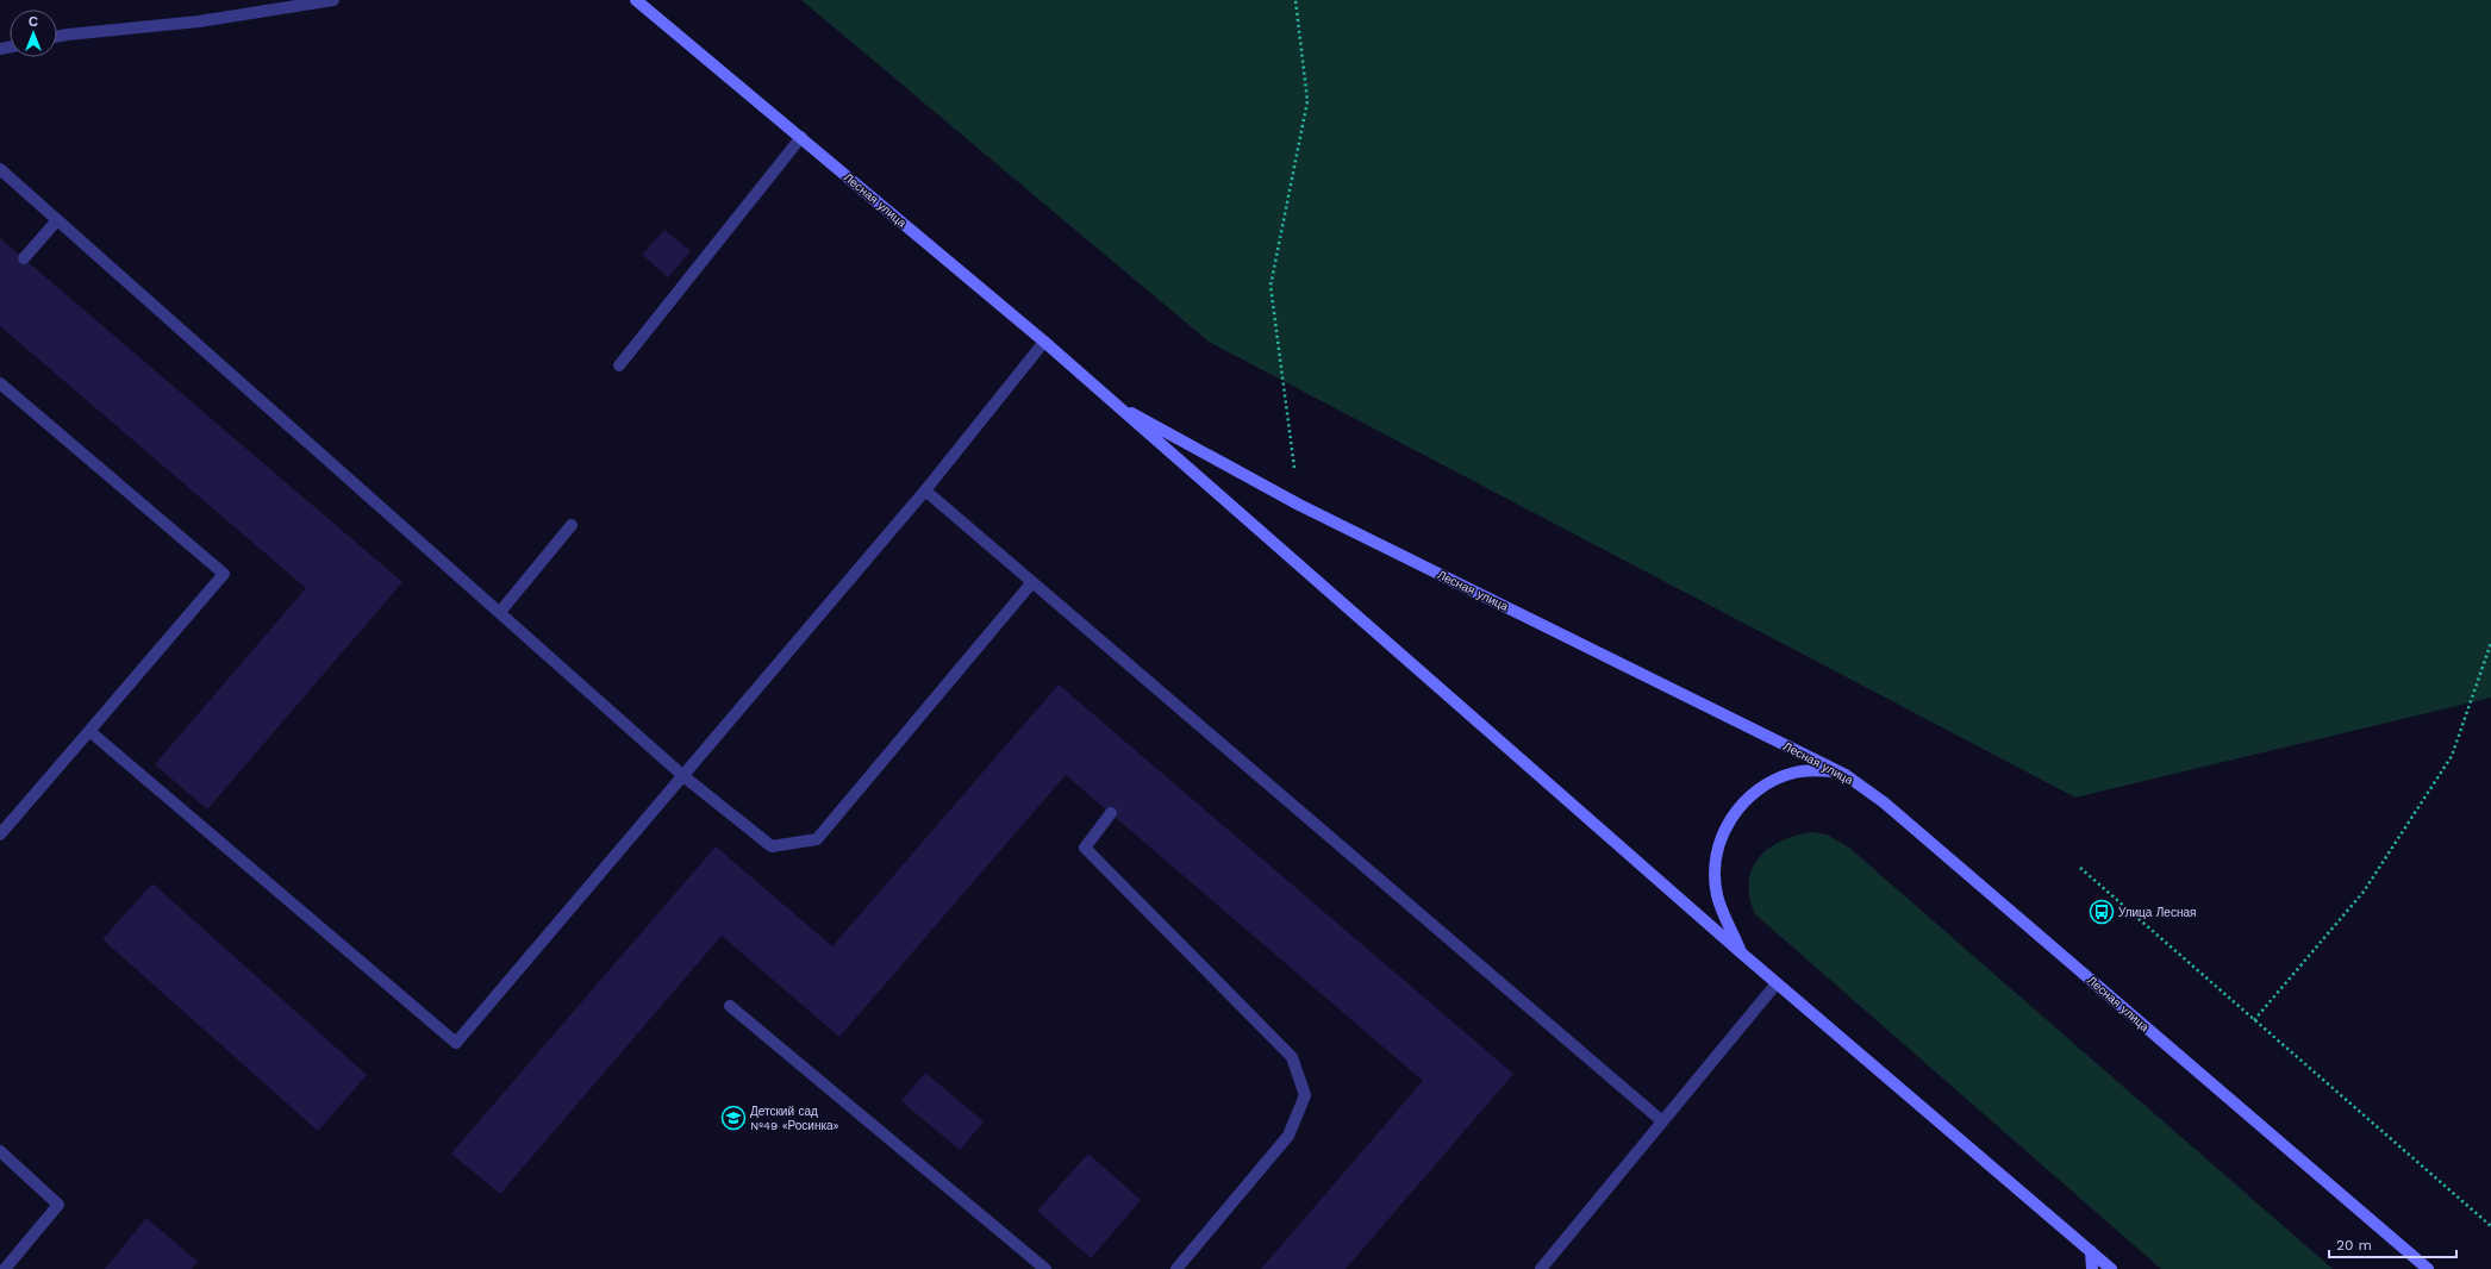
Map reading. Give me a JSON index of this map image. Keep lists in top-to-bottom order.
{
  "streets": {
    "main road": ["Лесная улица"]
  },
  "places": {
    "bus stop": ["Улица Лесная"],
    "school or university": ["Детский сад №49 «Росинка»"]
  },
  "scale_bar": "20 m",
  "north": "top"
}
